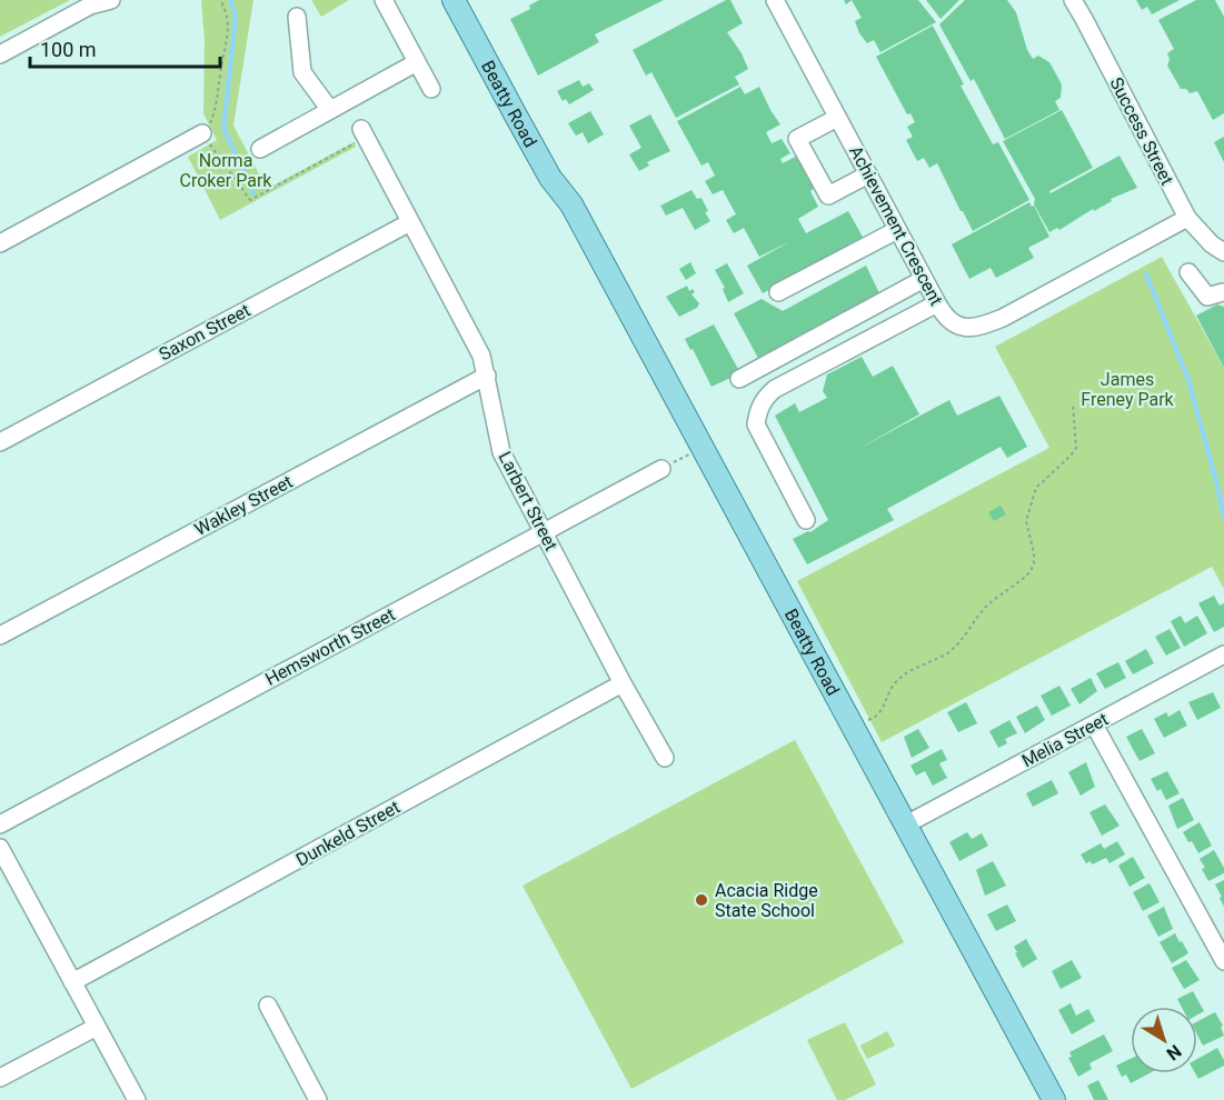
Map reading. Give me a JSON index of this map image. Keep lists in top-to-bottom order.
{
  "streets": {
    "main road": ["Beatty Road"],
    "street": [
      "Success Street",
      "Achievement Crescent",
      "Saxon Street",
      "Larbert Street",
      "Wakley Street",
      "Hemsworth Street",
      "Melia Street",
      "Dunkeld Street"
    ]
  },
  "crossings": [
    ["Beatty Road", "Melia Street"],
    ["Success Street", "Achievement Crescent"],
    ["Saxon Street", "Larbert Street"],
    ["Larbert Street", "Wakley Street"],
    ["Larbert Street", "Hemsworth Street"],
    ["Larbert Street", "Dunkeld Street"]
  ],
  "parks": ["Norma Croker Park", "James Freney Park"],
  "places": ["Acacia Ridge State School"],
  "scale_bar": "100 m",
  "north": "bottom right"
}
